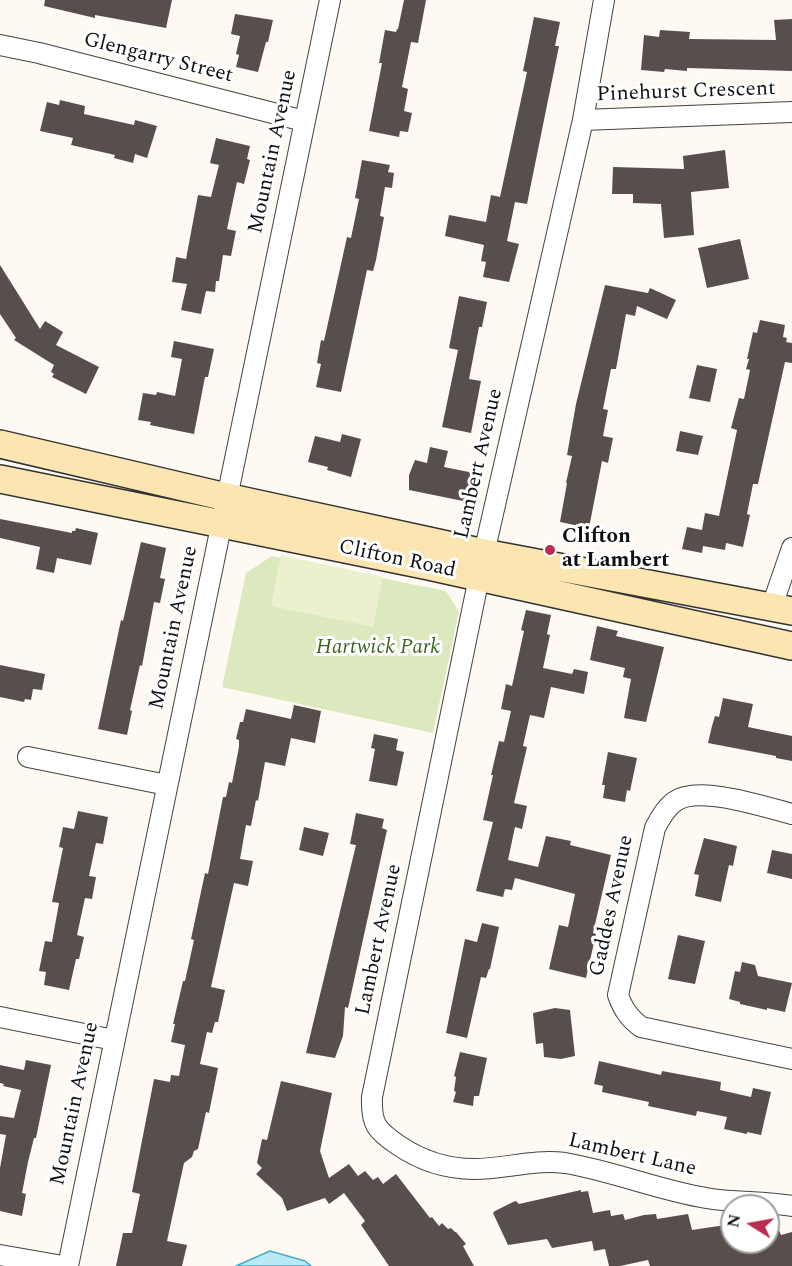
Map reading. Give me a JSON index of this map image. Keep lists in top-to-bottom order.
{
  "streets": {
    "main road": ["Clifton Road"],
    "street": [
      "Glengarry Street",
      "Pinehurst Crescent",
      "Mountain Avenue",
      "Lambert Avenue",
      "Gaddes Avenue",
      "Lambert Lane"
    ]
  },
  "crossings": [
    ["Glengarry Street", "Mountain Avenue"],
    ["Pinehurst Crescent", "Lambert Avenue"],
    ["Mountain Avenue", "Clifton Road"],
    ["Lambert Avenue", "Clifton Road"],
    ["Lambert Avenue", "Lambert Lane"]
  ],
  "parks": ["Hartwick Park"],
  "places": ["Clifton at Lambert"],
  "north": "left"
}
